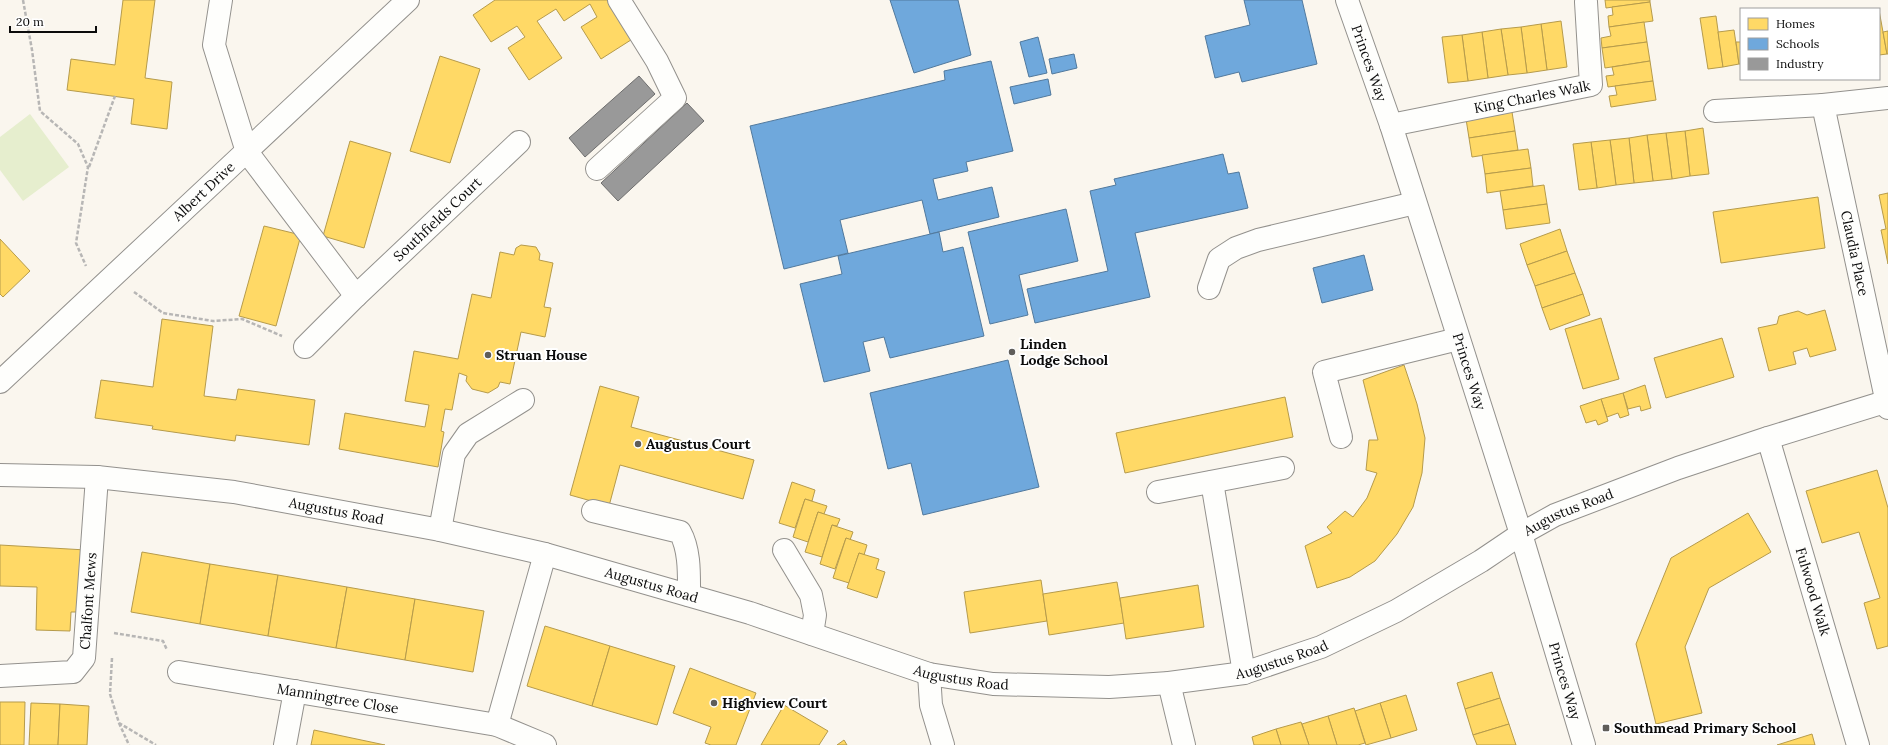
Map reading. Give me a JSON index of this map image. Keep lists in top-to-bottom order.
{
  "streets": {
    "street": [
      "Princes Way",
      "King Charles Walk",
      "Albert Drive",
      "Southfields Court",
      "Claudia Place",
      "Augustus Road",
      "Fulwood Walk",
      "Chalfont Mews",
      "Manningtree Close"
    ]
  },
  "crossings": [
    ["Princes Way", "King Charles Walk"],
    ["Princes Way", "Augustus Road"],
    ["Claudia Place", "Augustus Road"],
    ["Augustus Road", "Fulwood Walk"],
    ["Augustus Road", "Chalfont Mews"]
  ],
  "places": {
    "other": [
      "Linden Lodge School",
      "Struan House",
      "Augustus Court",
      "Highview Court"
    ],
    "transit": ["Southmead Primary School"]
  },
  "legend": ["Homes", "Schools", "Industry"],
  "scale_bar": "20 m"
}
